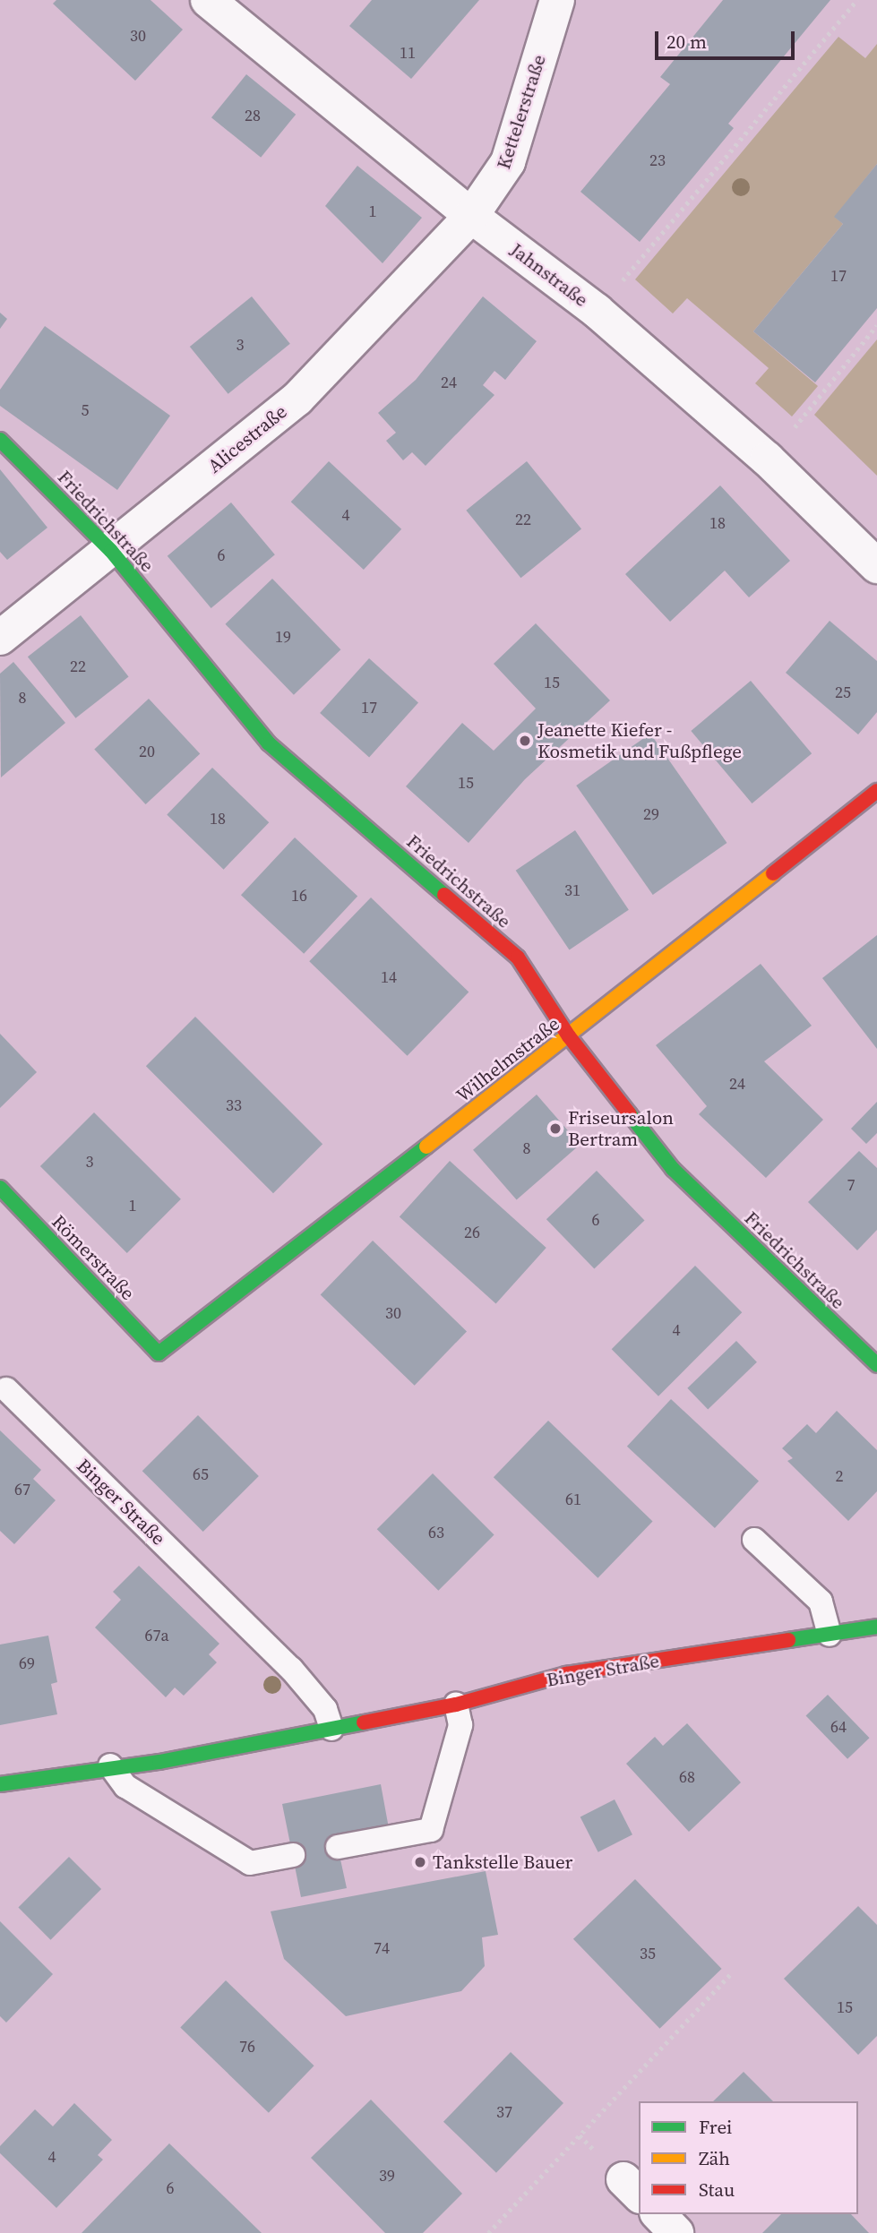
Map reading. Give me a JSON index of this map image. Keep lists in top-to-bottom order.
{
  "streets": {
    "street": [
      "Kettelerstraße",
      "Jahnstraße",
      "Alicestraße",
      "Friedrichstraße",
      "Wilhelmstraße",
      "Römerstraße",
      "Binger Straße"
    ]
  },
  "crossings": [
    ["Kettelerstraße", "Jahnstraße"],
    ["Kettelerstraße", "Alicestraße"],
    ["Jahnstraße", "Alicestraße"],
    ["Alicestraße", "Friedrichstraße"],
    ["Friedrichstraße", "Wilhelmstraße"],
    ["Wilhelmstraße", "Römerstraße"]
  ],
  "places": ["Jeanette Kiefer - Kosmetik und Fußpflege", "Friseursalon Bertram", "Tankstelle Bauer"],
  "house_numbers": [
    "30",
    "11",
    "28",
    "23",
    "1",
    "17",
    "3",
    "24",
    "5",
    "4",
    "22",
    "18",
    "6",
    "19",
    "22",
    "15",
    "25",
    "8",
    "17",
    "20",
    "15",
    "29",
    "18",
    "31",
    "16",
    "14",
    "24",
    "33",
    "8",
    "3",
    "7",
    "1",
    "6",
    "26",
    "30",
    "4",
    "65",
    "2",
    "67",
    "61",
    "63",
    "67a",
    "69",
    "64",
    "68",
    "74",
    "35",
    "15",
    "76",
    "37",
    "4",
    "39",
    "6"
  ],
  "legend": ["Frei", "Zäh", "Stau"],
  "scale_bar": "20 m"
}
